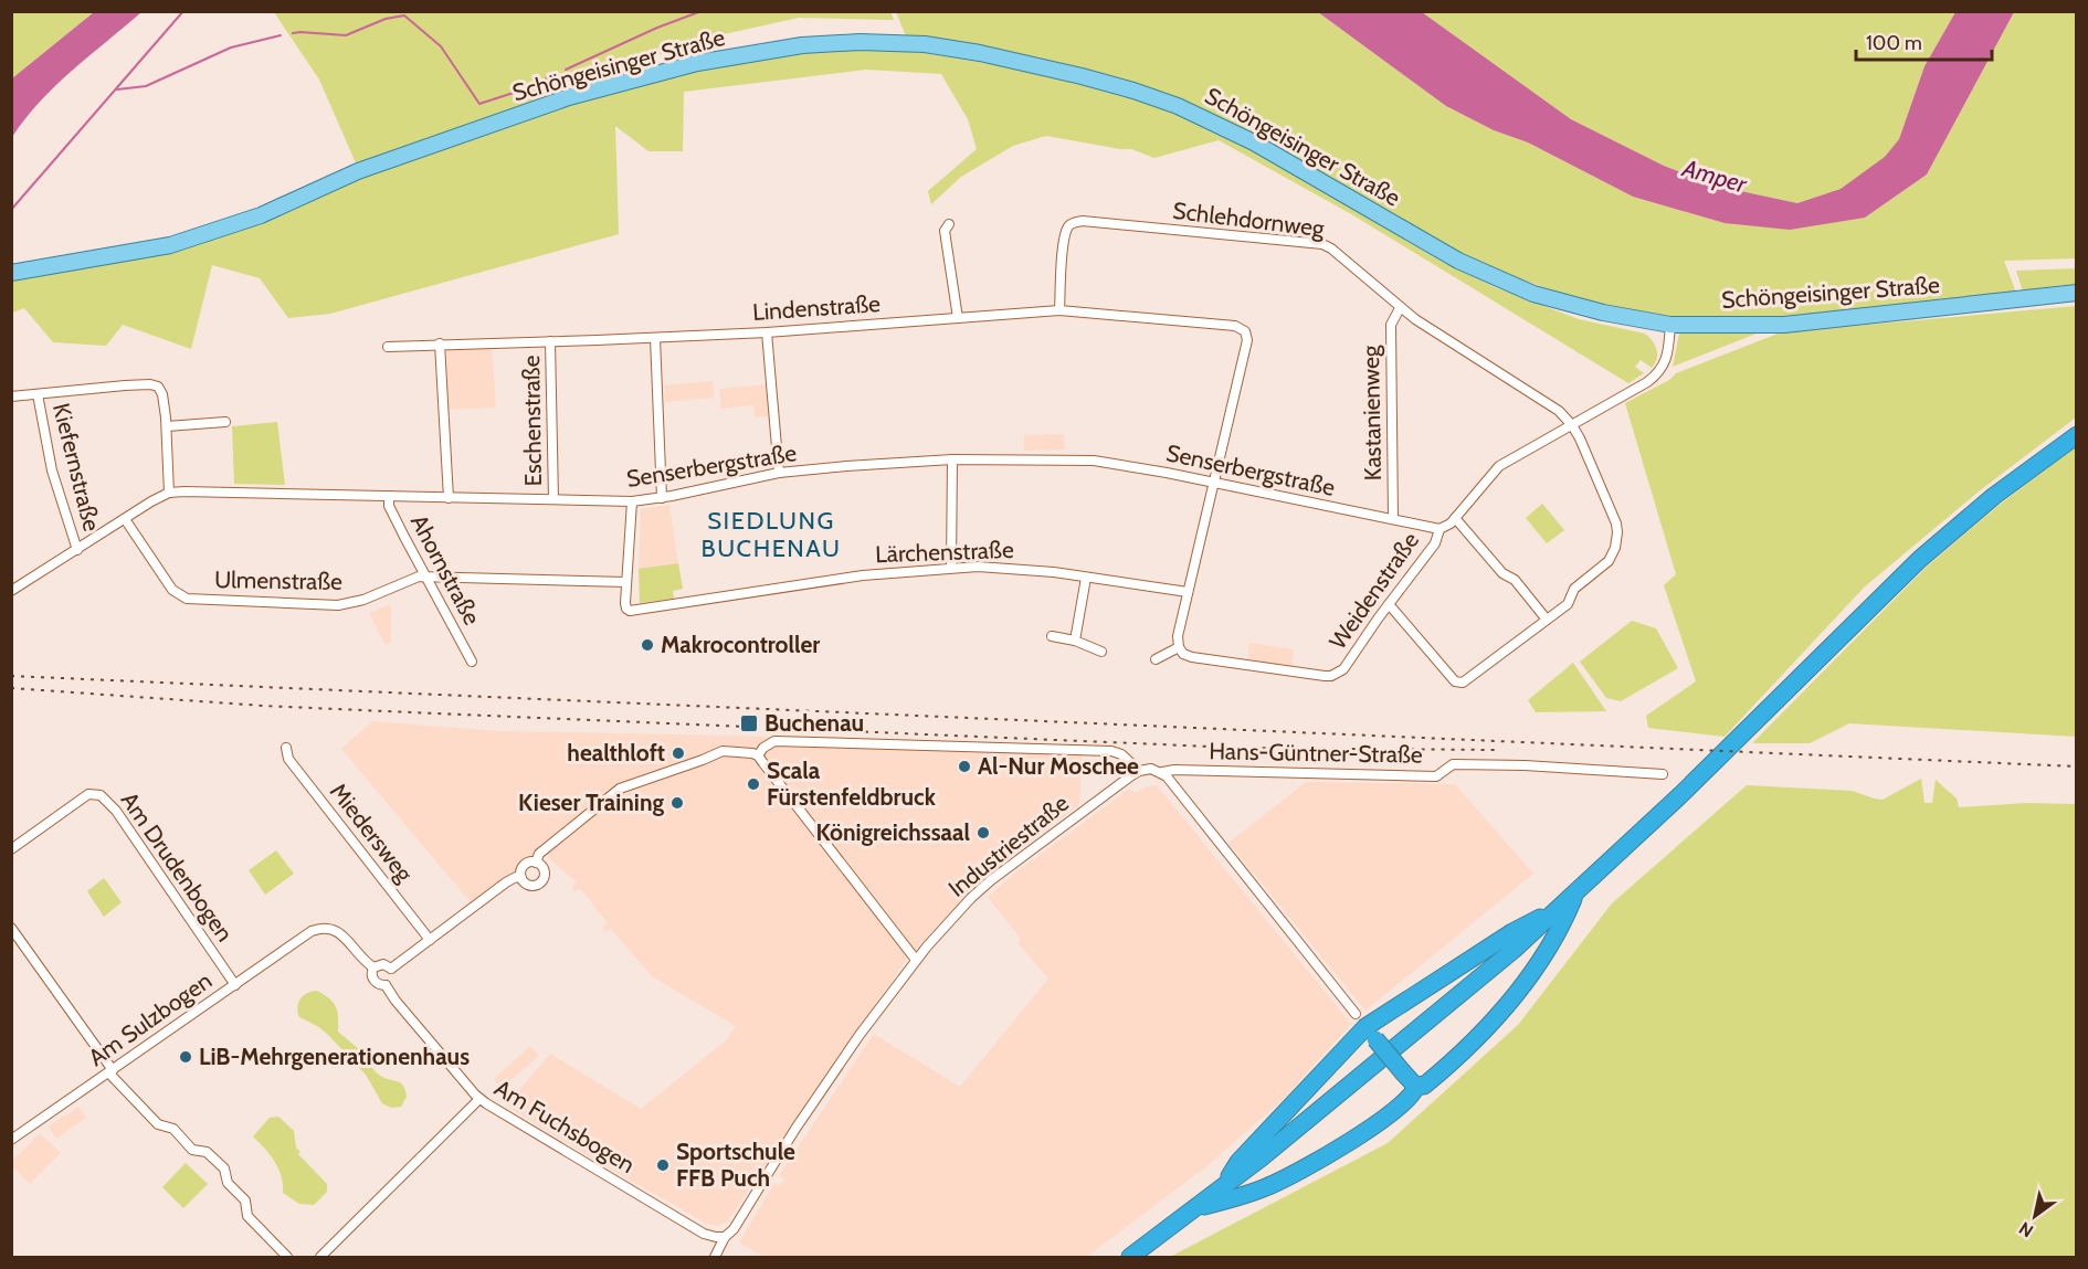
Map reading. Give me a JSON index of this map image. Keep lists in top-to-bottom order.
{
  "streets": {
    "main road": ["Schöngeisinger Straße"],
    "street": [
      "Schlehdornweg",
      "Lindenstraße",
      "Kastanienweg",
      "Eschenstraße",
      "Senserbergstraße",
      "Kiefernstraße",
      "Lärchenstraße",
      "Ahornstraße",
      "Ulmenstraße",
      "Weidenstraße",
      "Hans-Güntner-Straße",
      "Miedersweg",
      "Industriestraße",
      "Am Drudenbogen",
      "Am Sulzbogen",
      "Am Fuchsbogen"
    ]
  },
  "crossings": [
    ["Schöngeisinger Straße", "Weidenstraße"],
    ["Schlehdornweg", "Lindenstraße"],
    ["Schlehdornweg", "Kastanienweg"],
    ["Schlehdornweg", "Weidenstraße"],
    ["Lindenstraße", "Eschenstraße"],
    ["Lindenstraße", "Senserbergstraße"],
    ["Kastanienweg", "Senserbergstraße"],
    ["Eschenstraße", "Senserbergstraße"],
    ["Senserbergstraße", "Kiefernstraße"],
    ["Senserbergstraße", "Ahornstraße"],
    ["Senserbergstraße", "Ulmenstraße"],
    ["Senserbergstraße", "Weidenstraße"],
    ["Lärchenstraße", "Ulmenstraße"],
    ["Ahornstraße", "Ulmenstraße"],
    ["Industriestraße", "Am Fuchsbogen"],
    ["Am Drudenbogen", "Am Sulzbogen"],
    ["Am Sulzbogen", "Am Fuchsbogen"]
  ],
  "districts": ["SIEDLUNG BUCHENAU"],
  "water": ["Amper"],
  "places": {
    "other": [
      "Makrocontroller",
      "healthloft",
      "Al-Nur Moschee",
      "Scala Fürstenfeldbruck",
      "Kieser Training",
      "Königreichssaal",
      "LiB-Mehrgenerationenhaus",
      "Sportschule FFB Puch"
    ],
    "transit": ["Buchenau"]
  },
  "scale_bar": "100 m",
  "north": "bottom left"
}
